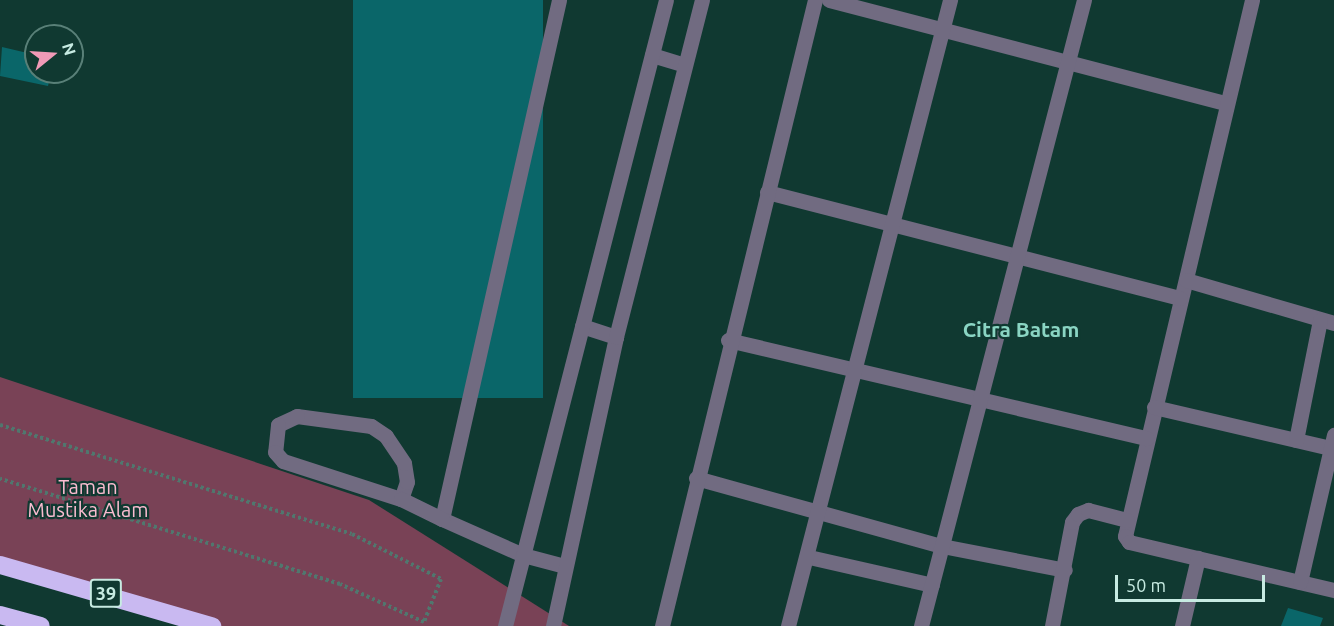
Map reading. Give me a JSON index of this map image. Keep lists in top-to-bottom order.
{
  "streets": {
    "highway": ["39"]
  },
  "districts": ["Citra Batam"],
  "parks": ["Taman Mustika Alam"],
  "scale_bar": "50 m",
  "north": "right"
}
